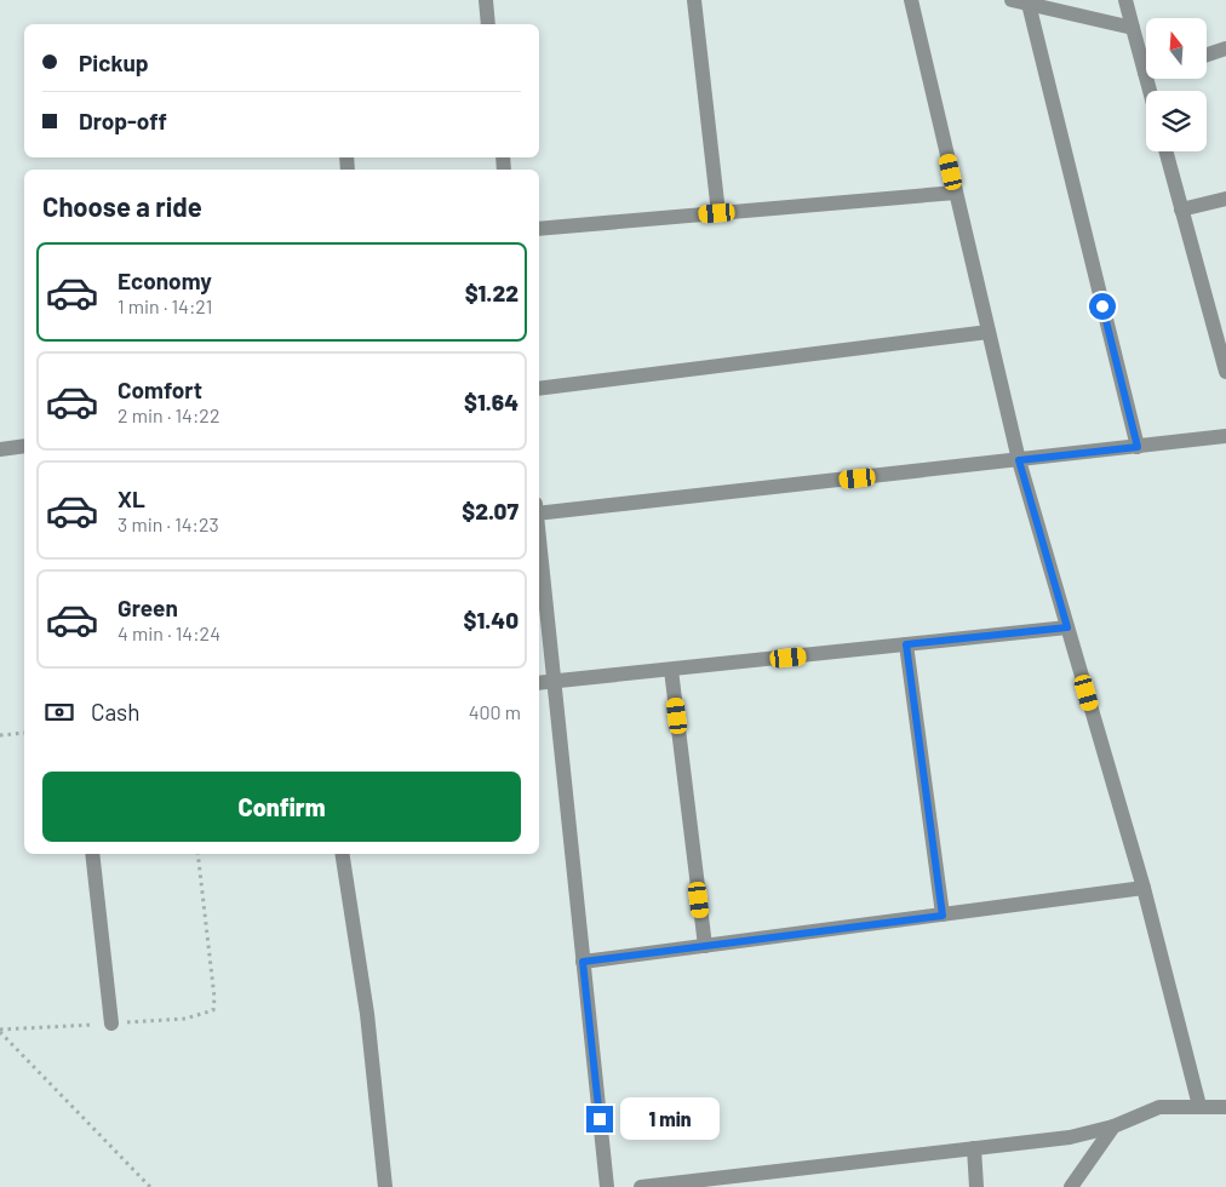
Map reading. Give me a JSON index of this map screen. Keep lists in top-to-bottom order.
{
  "north": "top",
  "page": {
    "banner": ["Pickup", "Drop-off"],
    "heading": "Choose a ride",
    "list": [
      {
        "name": "Economy",
        "note": "1 min · 14:21",
        "value": "$1.22"
      },
      {
        "name": "Comfort",
        "note": "2 min · 14:22",
        "value": "$1.64"
      },
      {
        "name": "XL",
        "note": "3 min · 14:23",
        "value": "$2.07"
      },
      {
        "name": "Green",
        "note": "4 min · 14:24",
        "value": "$1.40"
      }
    ],
    "pay": ["Cash", "400 m"],
    "buttons": "Confirm",
    "bubble": "1 min"
  }
}
